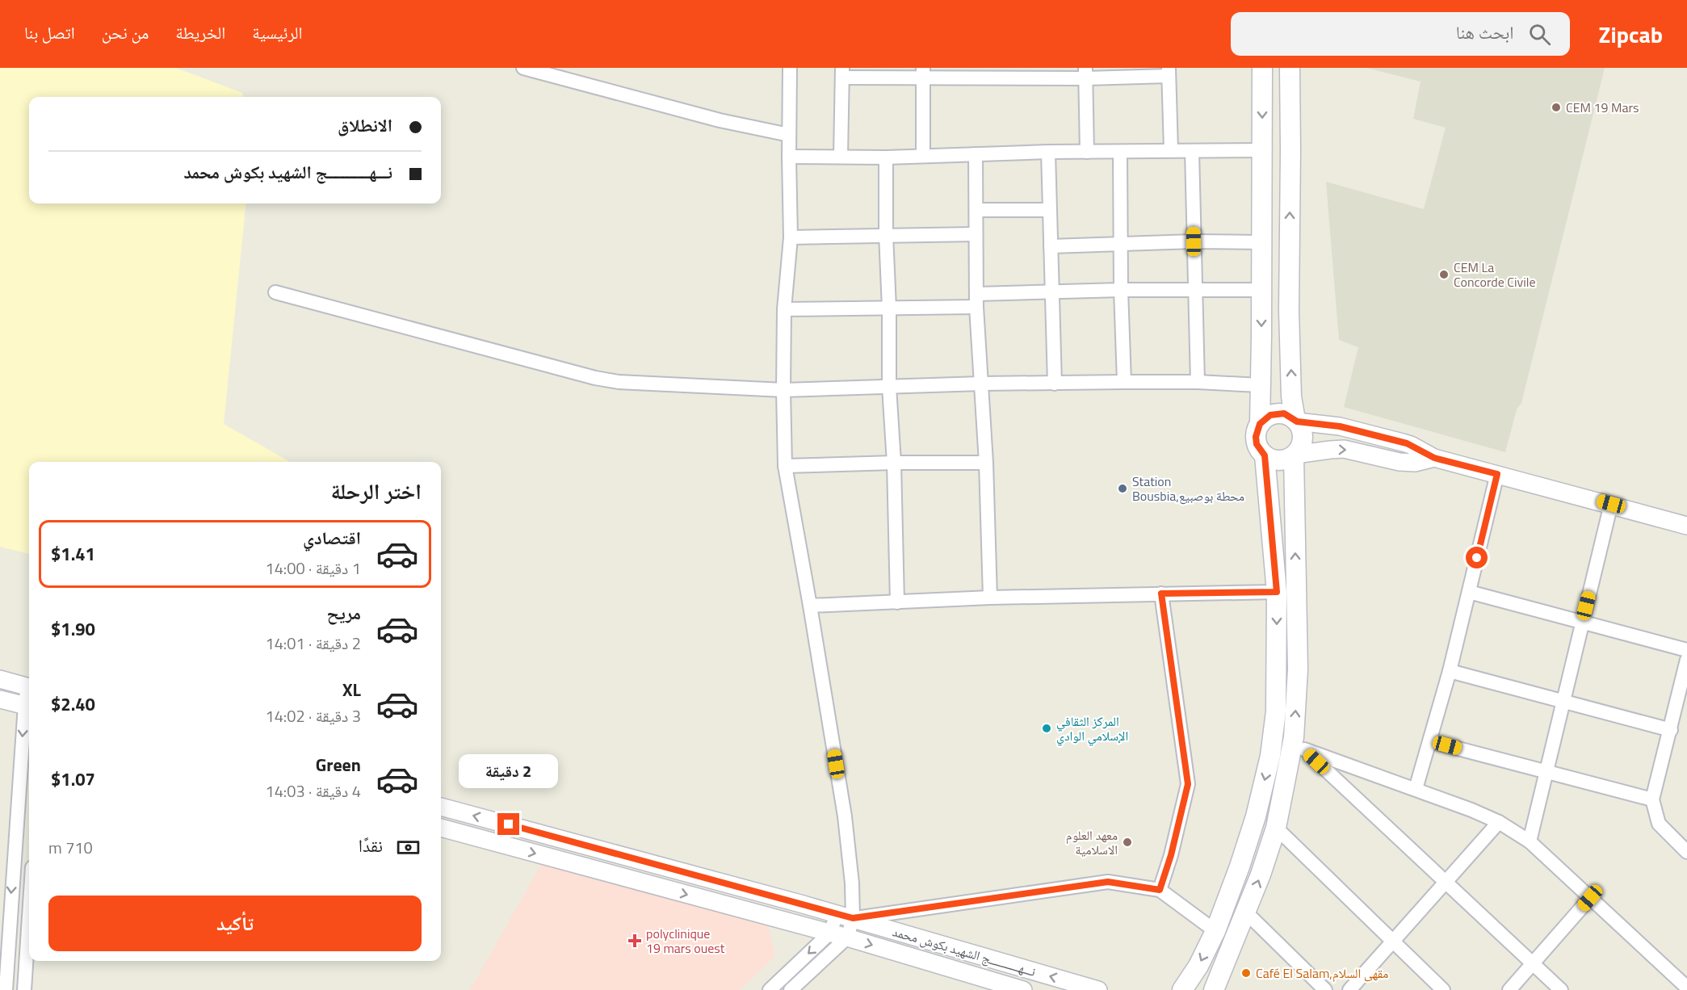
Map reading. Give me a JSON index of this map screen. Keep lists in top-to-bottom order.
{
  "streets": {
    "street": ["نـــهـــــــــــج الشهيد بكوش محمد"]
  },
  "places": {
    "other": [
      "CEM 19 Mars",
      "CEM La Concorde Civile",
      "Station Bousbia,محطة بوصبيع",
      "المركز الثقافي الإسلامي الوادي",
      "معهد العلوم الاسلامية",
      "Café El Salam,مقهى السلام"
    ],
    "health": ["polyclinique 19 mars ouest"]
  },
  "page": {
    "header": "Zipcab",
    "search": "ابحث هنا",
    "nav": [
      "الرئيسية",
      "الخريطة",
      "من نحن",
      "اتصل بنا"
    ],
    "banner": ["الانطلاق", "نـــهـــــــــــج الشهيد بكوش محمد"],
    "heading": "اختر الرحلة",
    "list": [
      {
        "name": "اقتصادي",
        "note": "1 دقيقة · 14:00",
        "value": "$1.41"
      },
      {
        "name": "مريح",
        "note": "2 دقيقة · 14:01",
        "value": "$1.90"
      },
      {
        "name": "XL",
        "note": "3 دقيقة · 14:02",
        "value": "$2.40"
      },
      {
        "name": "Green",
        "note": "4 دقيقة · 14:03",
        "value": "$1.07"
      }
    ],
    "bubble": "2 دقيقة",
    "pay": ["نقدًا", "710 m"],
    "buttons": "تأكيد"
  }
}
